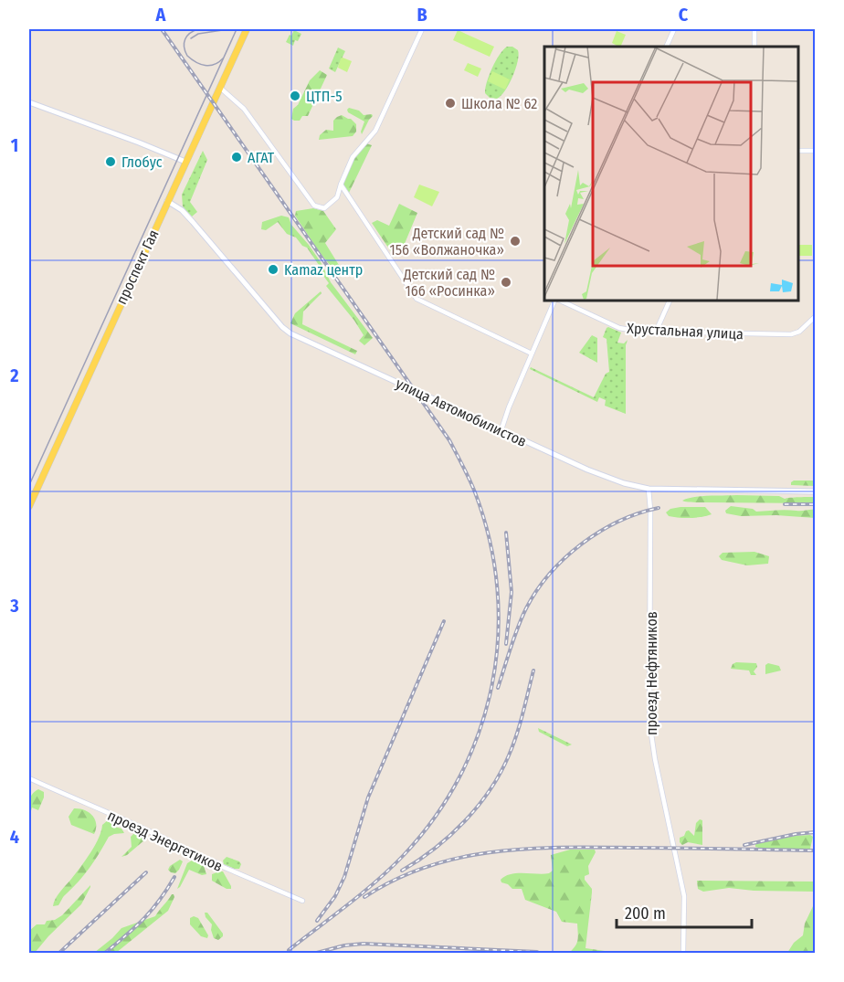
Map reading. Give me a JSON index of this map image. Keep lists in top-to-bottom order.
{
  "streets": {
    "main road": ["проспект Гая"],
    "street": [
      "Хрустальная улица",
      "улица Автомобилистов",
      "проезд Нефтяников",
      "проезд Энергетиков"
    ]
  },
  "crossings": [
    ["проспект Гая", "улица Автомобилистов"],
    ["улица Автомобилистов", "проезд Нефтяников"]
  ],
  "places": [
    "ЦТП-5",
    "Школа № 62",
    "АГАТ",
    "Глобус",
    "Детский сад № 156 «Волжаночка»",
    "Kamaz центр",
    "Детский сад № 166 «Росинка»"
  ],
  "scale_bar": "200 m",
  "grid": {
    "columns": ["A", "B", "C"],
    "rows": [
      "1",
      "2",
      "3",
      "4"
    ]
  }
}
